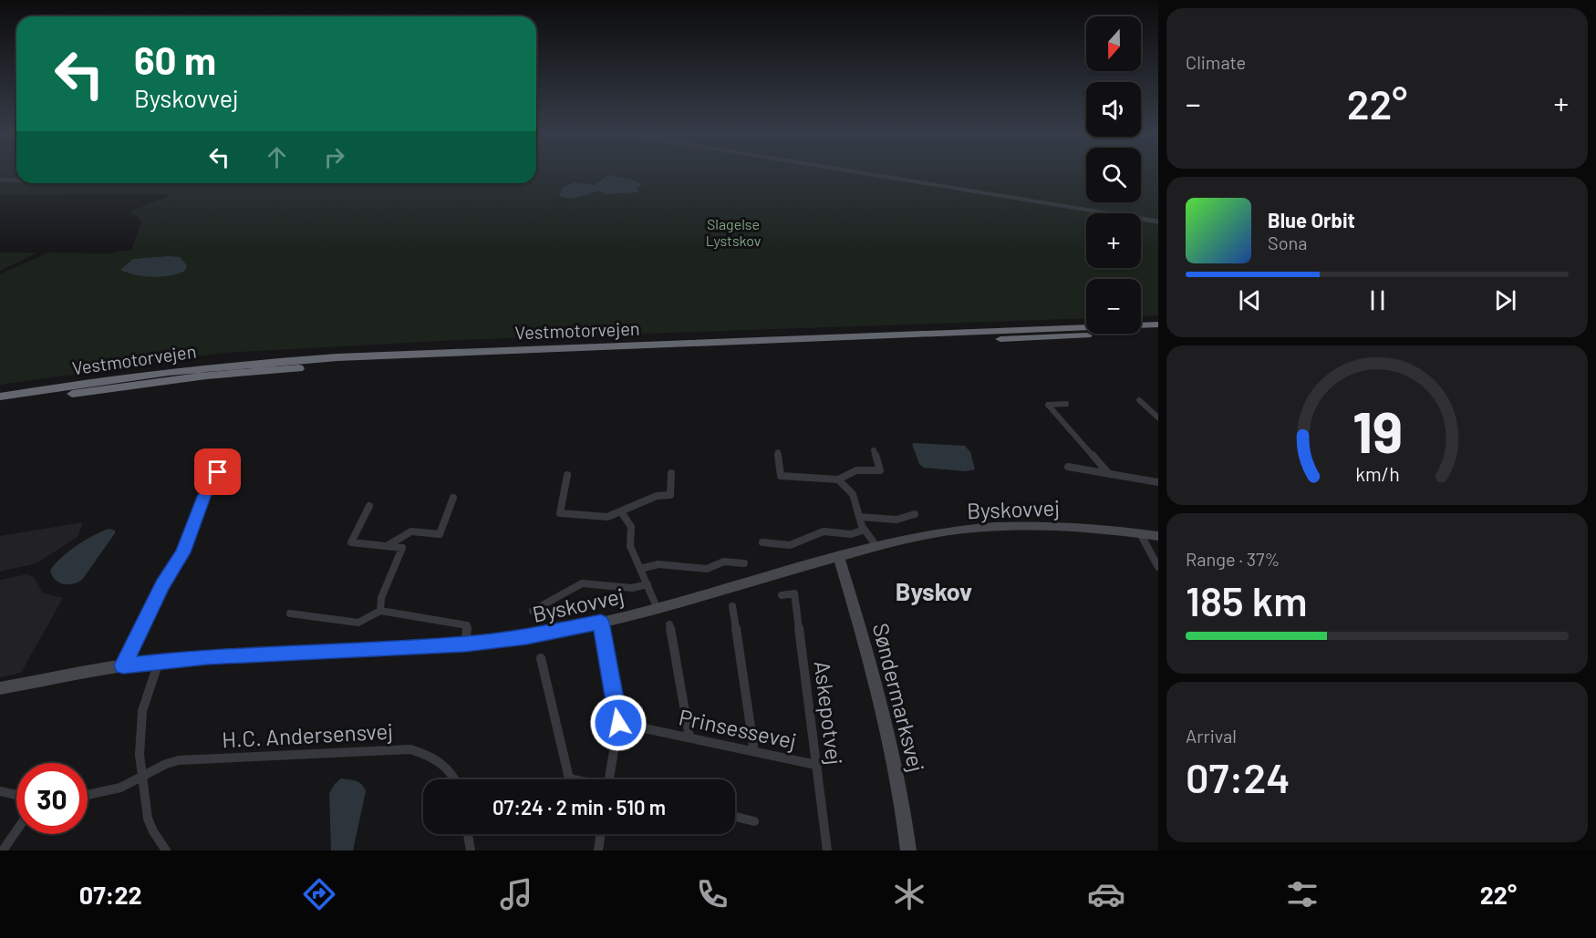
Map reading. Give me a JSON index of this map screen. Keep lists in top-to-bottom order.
{
  "streets": {
    "highway": ["Vestmotorvejen"],
    "main road": ["Byskovvej", "Søndermarksvej"],
    "street": ["Askepotvej", "Prinsessevej", "H.C. Andersensvej"]
  },
  "crossings": [
    ["Byskovvej", "Søndermarksvej"],
    ["Askepotvej", "Prinsessevej"]
  ],
  "districts": ["Byskov"],
  "parks": ["Slagelse Lystskov"],
  "north": "bottom",
  "page": {
    "tile": [
      "Climate",
      ["Range · 37%", "185 km"],
      ["Arrival", "07:24"]
    ],
    "map_buttons": ["+", "−"],
    "turn": ["60 m", "Byskovvej"],
    "heat": ["−", "22°", "+"],
    "song": ["Blue Orbit", "Sona"],
    "limit": "30",
    "trip": "07:24 · 2 min · 510 m",
    "tabs": ["07:22", "22°"],
    "gauge": ["19", "km/h"]
  }
}
